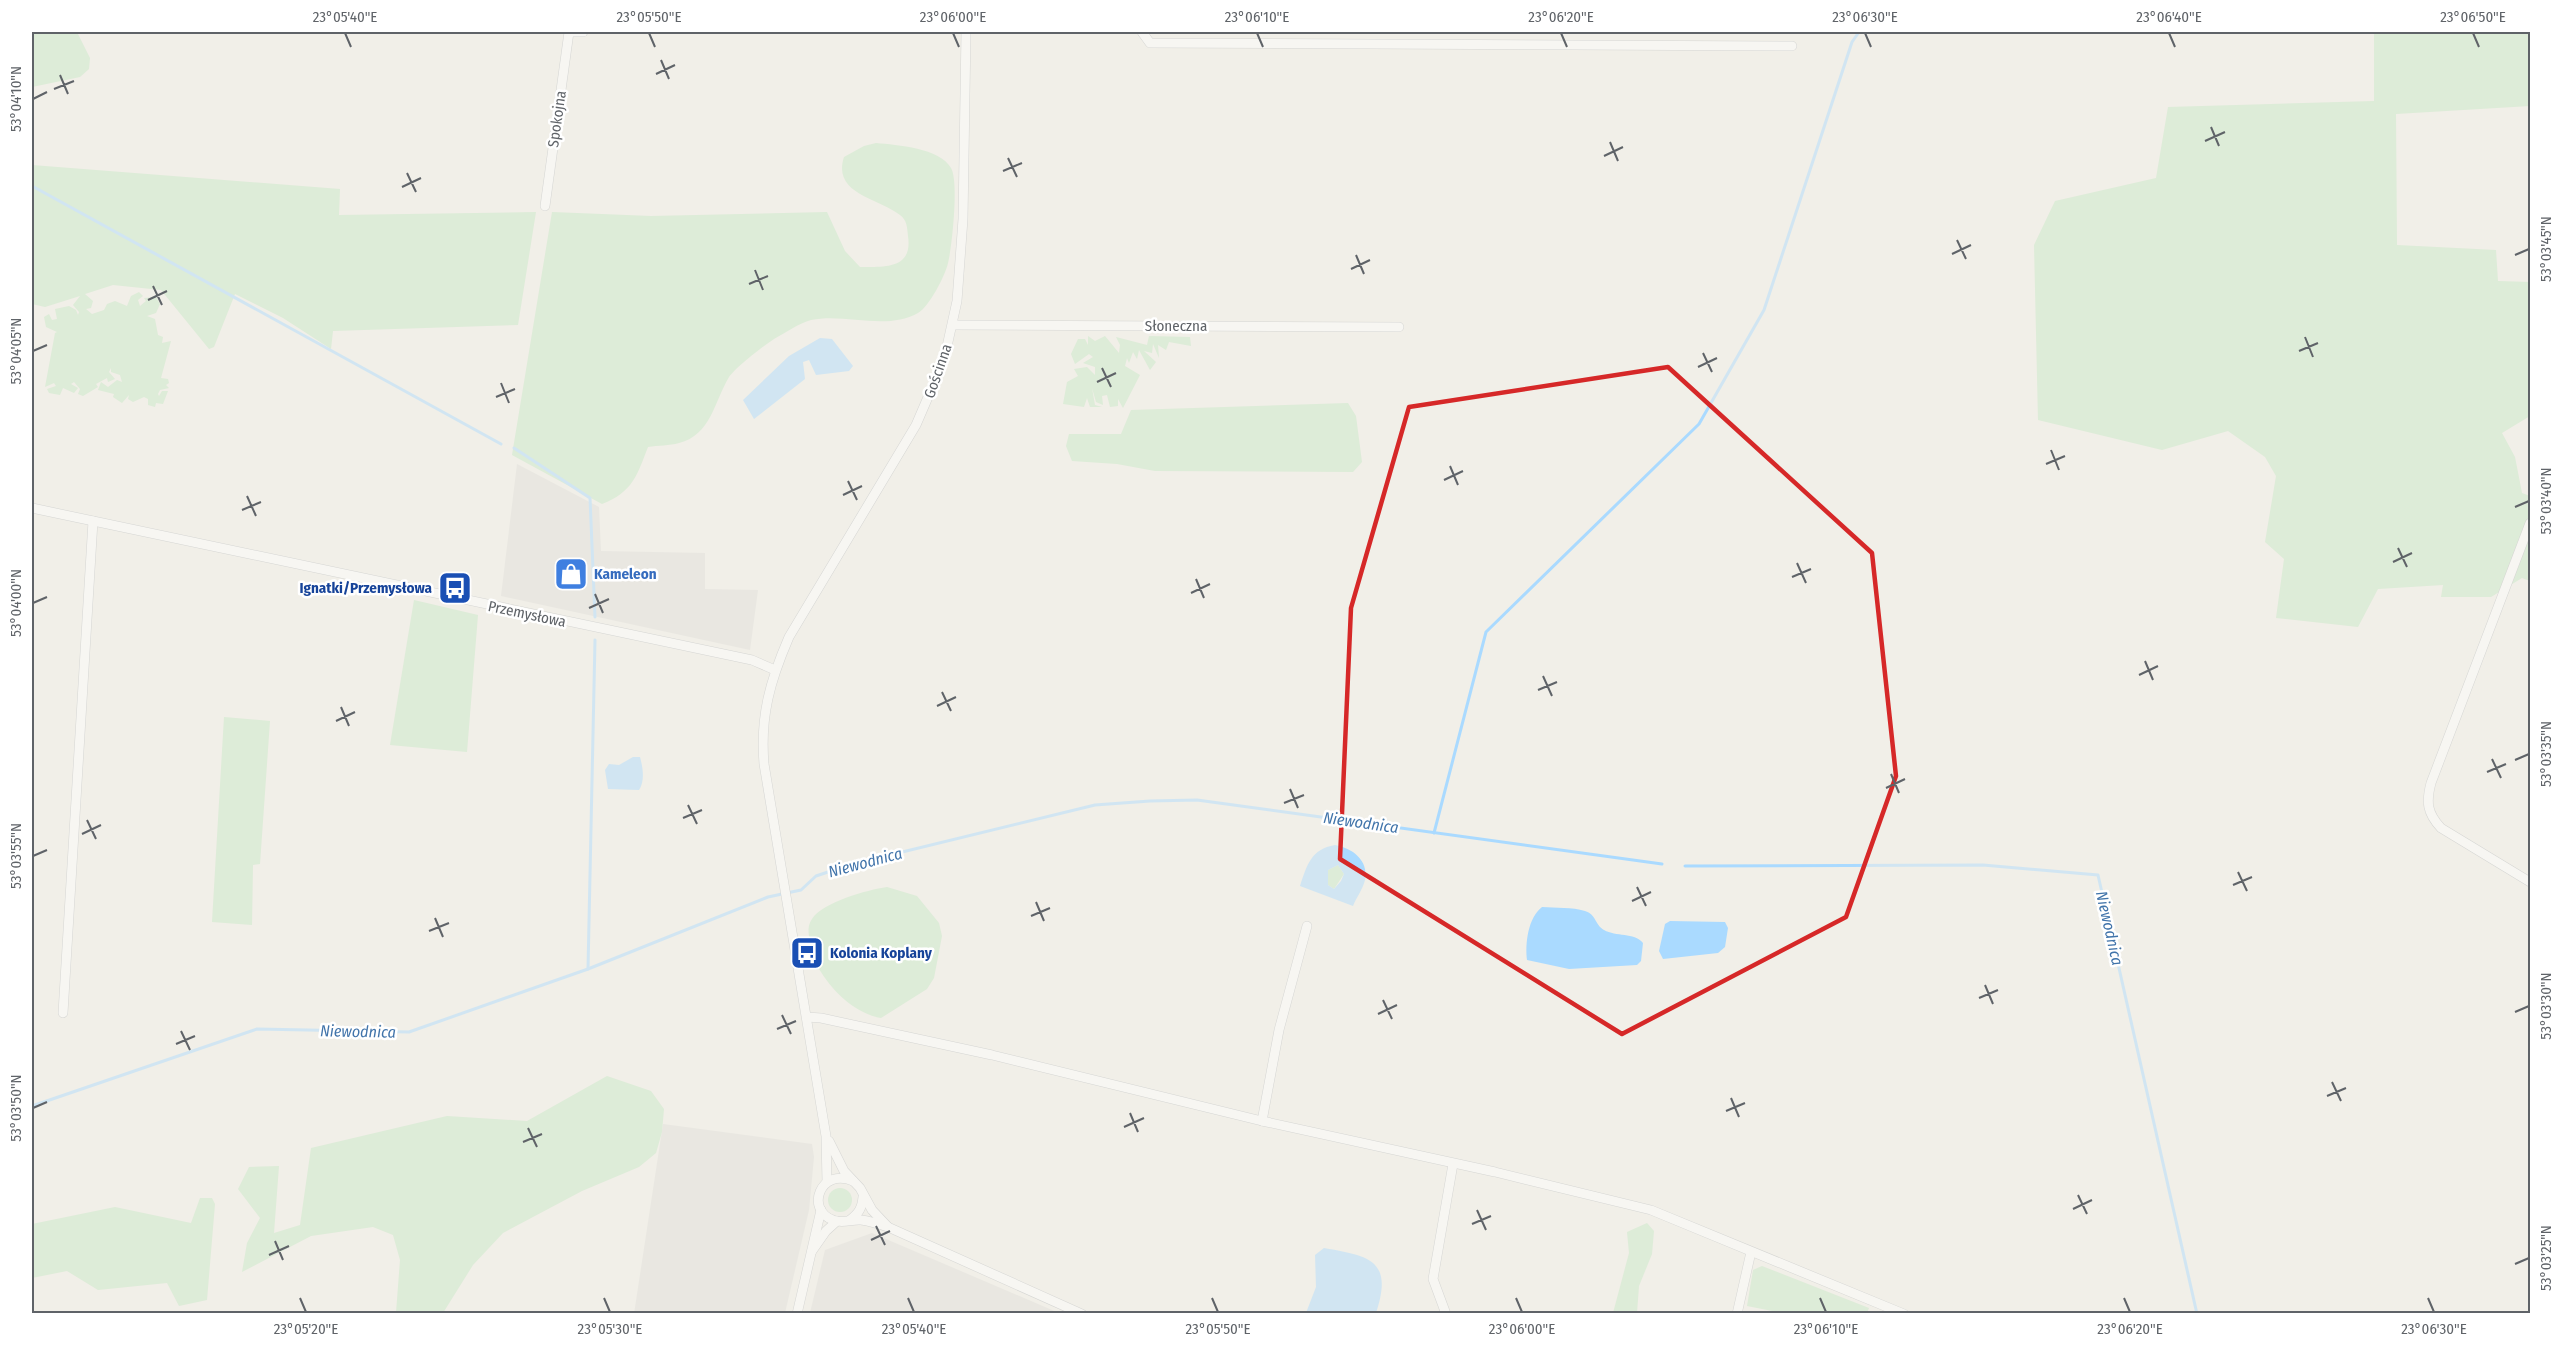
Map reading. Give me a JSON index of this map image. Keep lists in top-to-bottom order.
{
  "streets": {
    "street": [
      "Spokojna",
      "Słoneczna",
      "Gościnna",
      "Przemysłowa"
    ]
  },
  "crossings": [
    ["Słoneczna", "Gościnna"],
    ["Gościnna", "Przemysłowa"]
  ],
  "water": ["Niewodnica"],
  "places": {
    "shop": ["Kameleon"],
    "bus stop": ["Ignatki/Przemysłowa", "Kolonia Koplany"]
  },
  "coordinates": [
    "23°05'40\"E",
    "23°05'50\"E",
    "23°06'00\"E",
    "23°06'10\"E",
    "23°06'20\"E",
    "23°06'30\"E",
    "23°06'40\"E",
    "23°06'50\"E",
    "53°04'10\"N",
    "53°03'45\"N",
    "53°04'05\"N",
    "53°03'40\"N",
    "53°04'00\"N",
    "53°03'35\"N",
    "53°03'55\"N",
    "53°03'30\"N",
    "53°03'50\"N",
    "53°03'25\"N",
    "23°05'20\"E",
    "23°05'30\"E"
  ]
}
